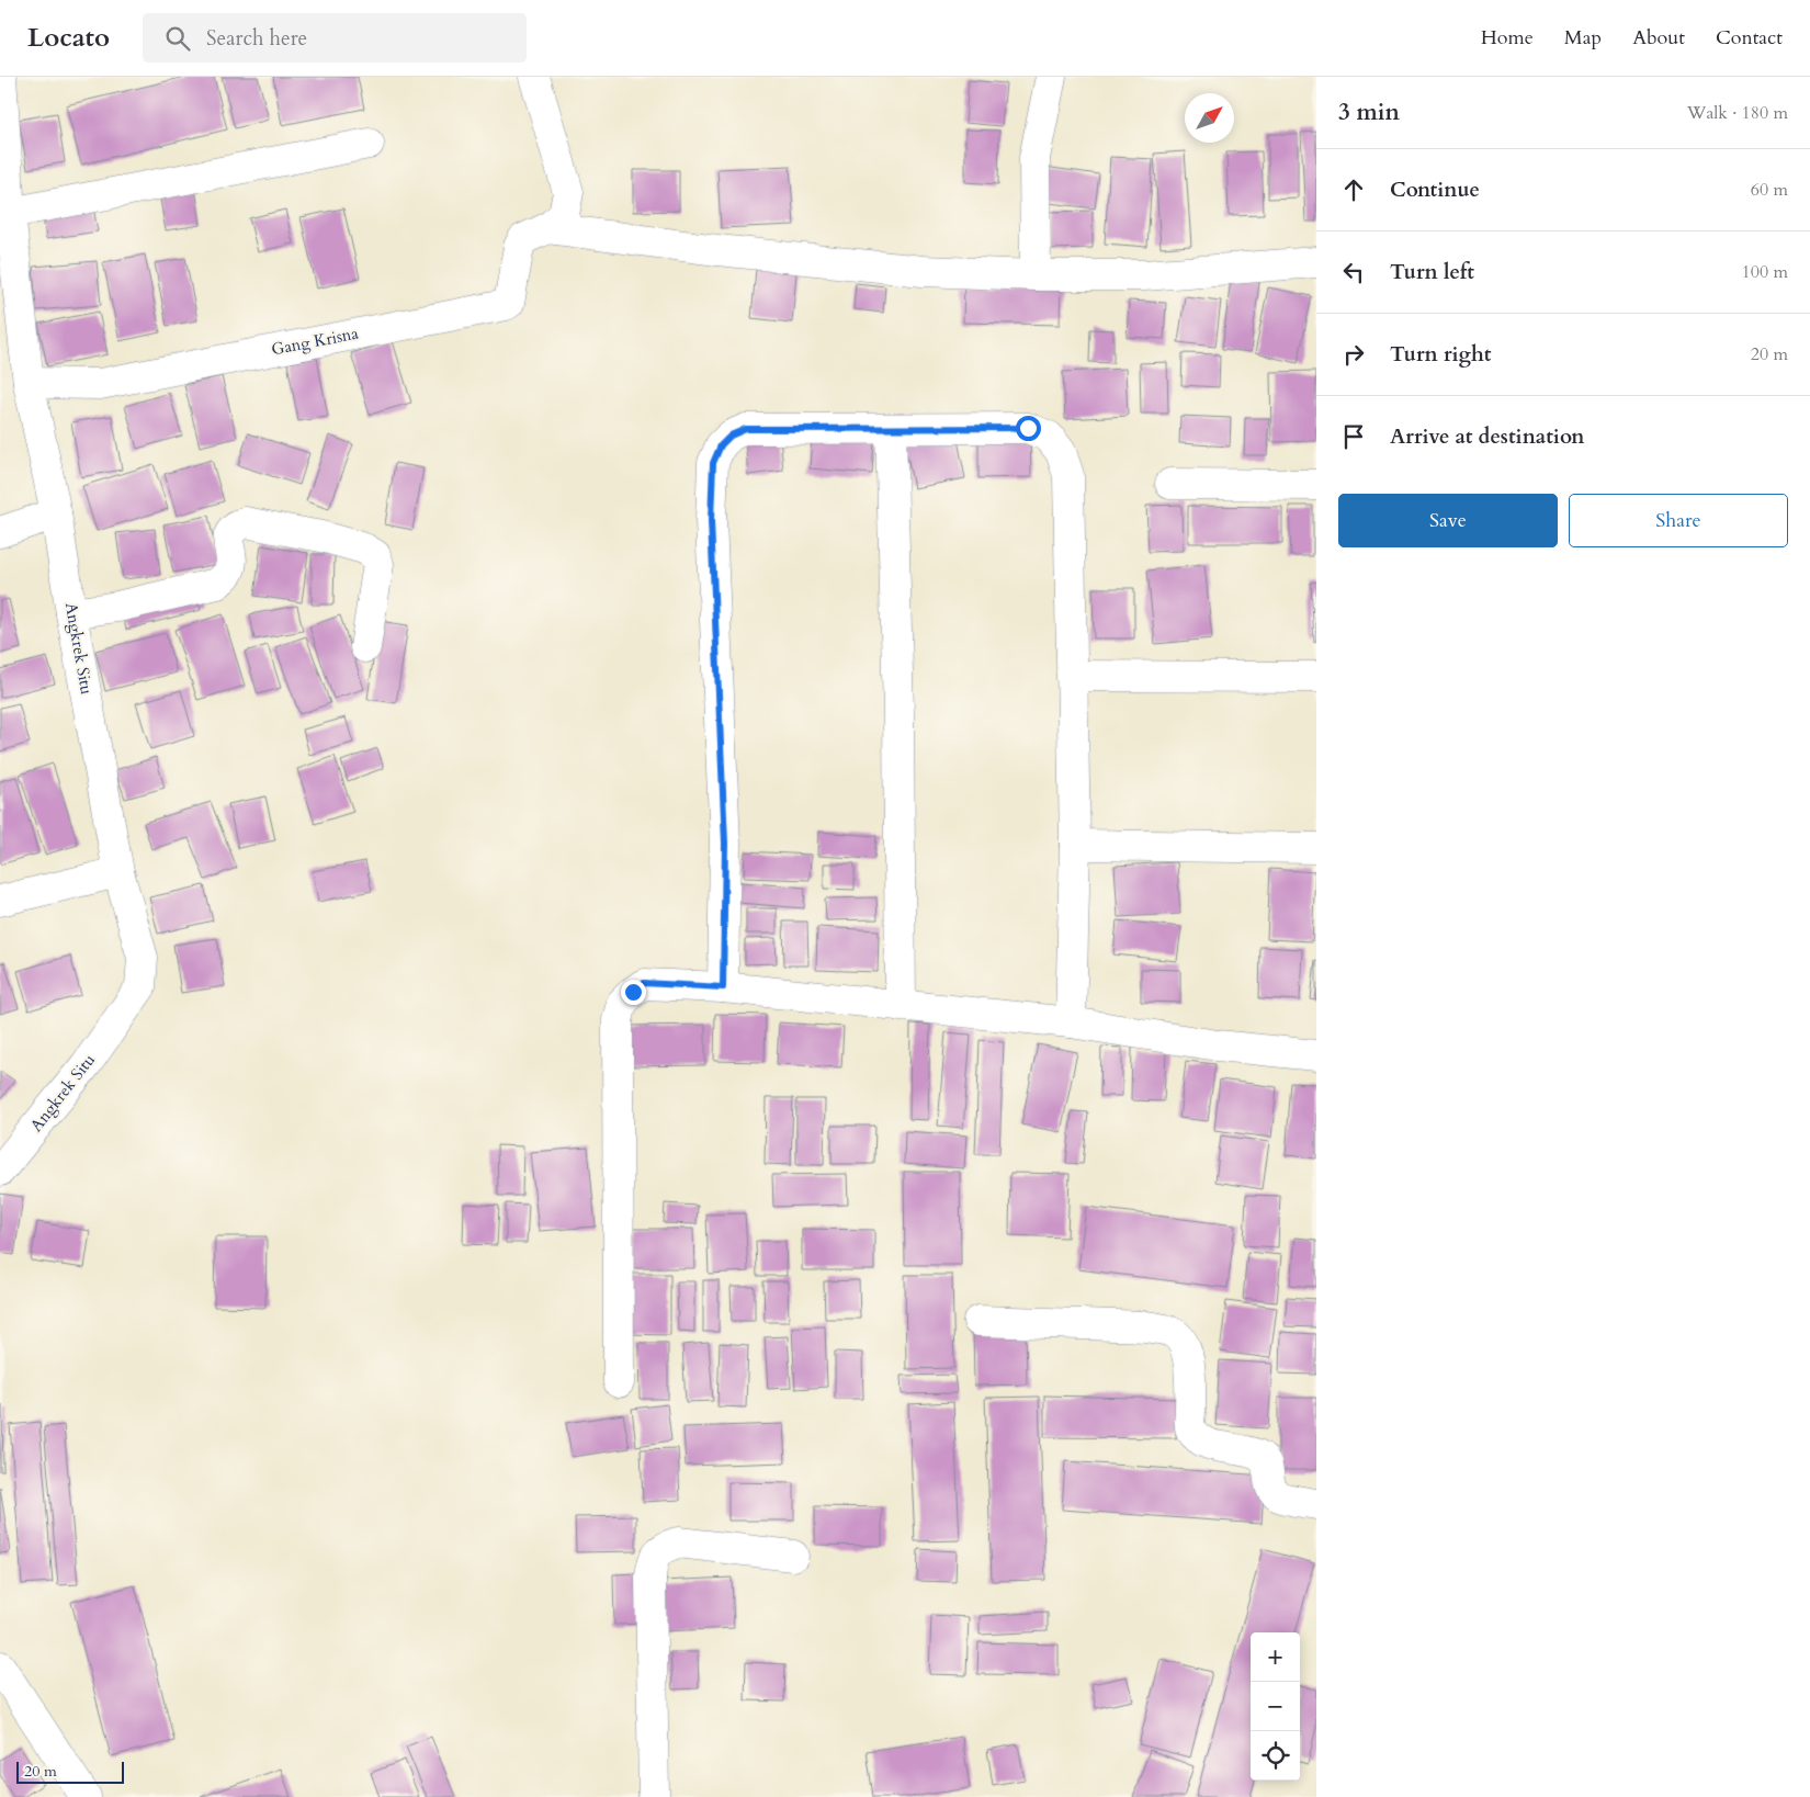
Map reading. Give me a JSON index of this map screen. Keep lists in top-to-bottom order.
{
  "streets": {
    "street": ["Gang Krisna", "Angkrek Situ"]
  },
  "crossings": [
    ["Gang Krisna", "Angkrek Situ"]
  ],
  "scale_bar": "20 m",
  "north": "top right",
  "page": {
    "header": "Locato",
    "search": "Search here",
    "nav": [
      "Home",
      "Map",
      "About",
      "Contact"
    ],
    "heading": ["3 min", "Walk · 180 m"],
    "list": [
      ["Continue", "60 m"],
      ["Turn left", "100 m"],
      ["Turn right", "20 m"],
      "Arrive at destination"
    ],
    "buttons": ["Save", "Share"],
    "map_buttons": ["+", "−"],
    "scale": "20 m"
  }
}
